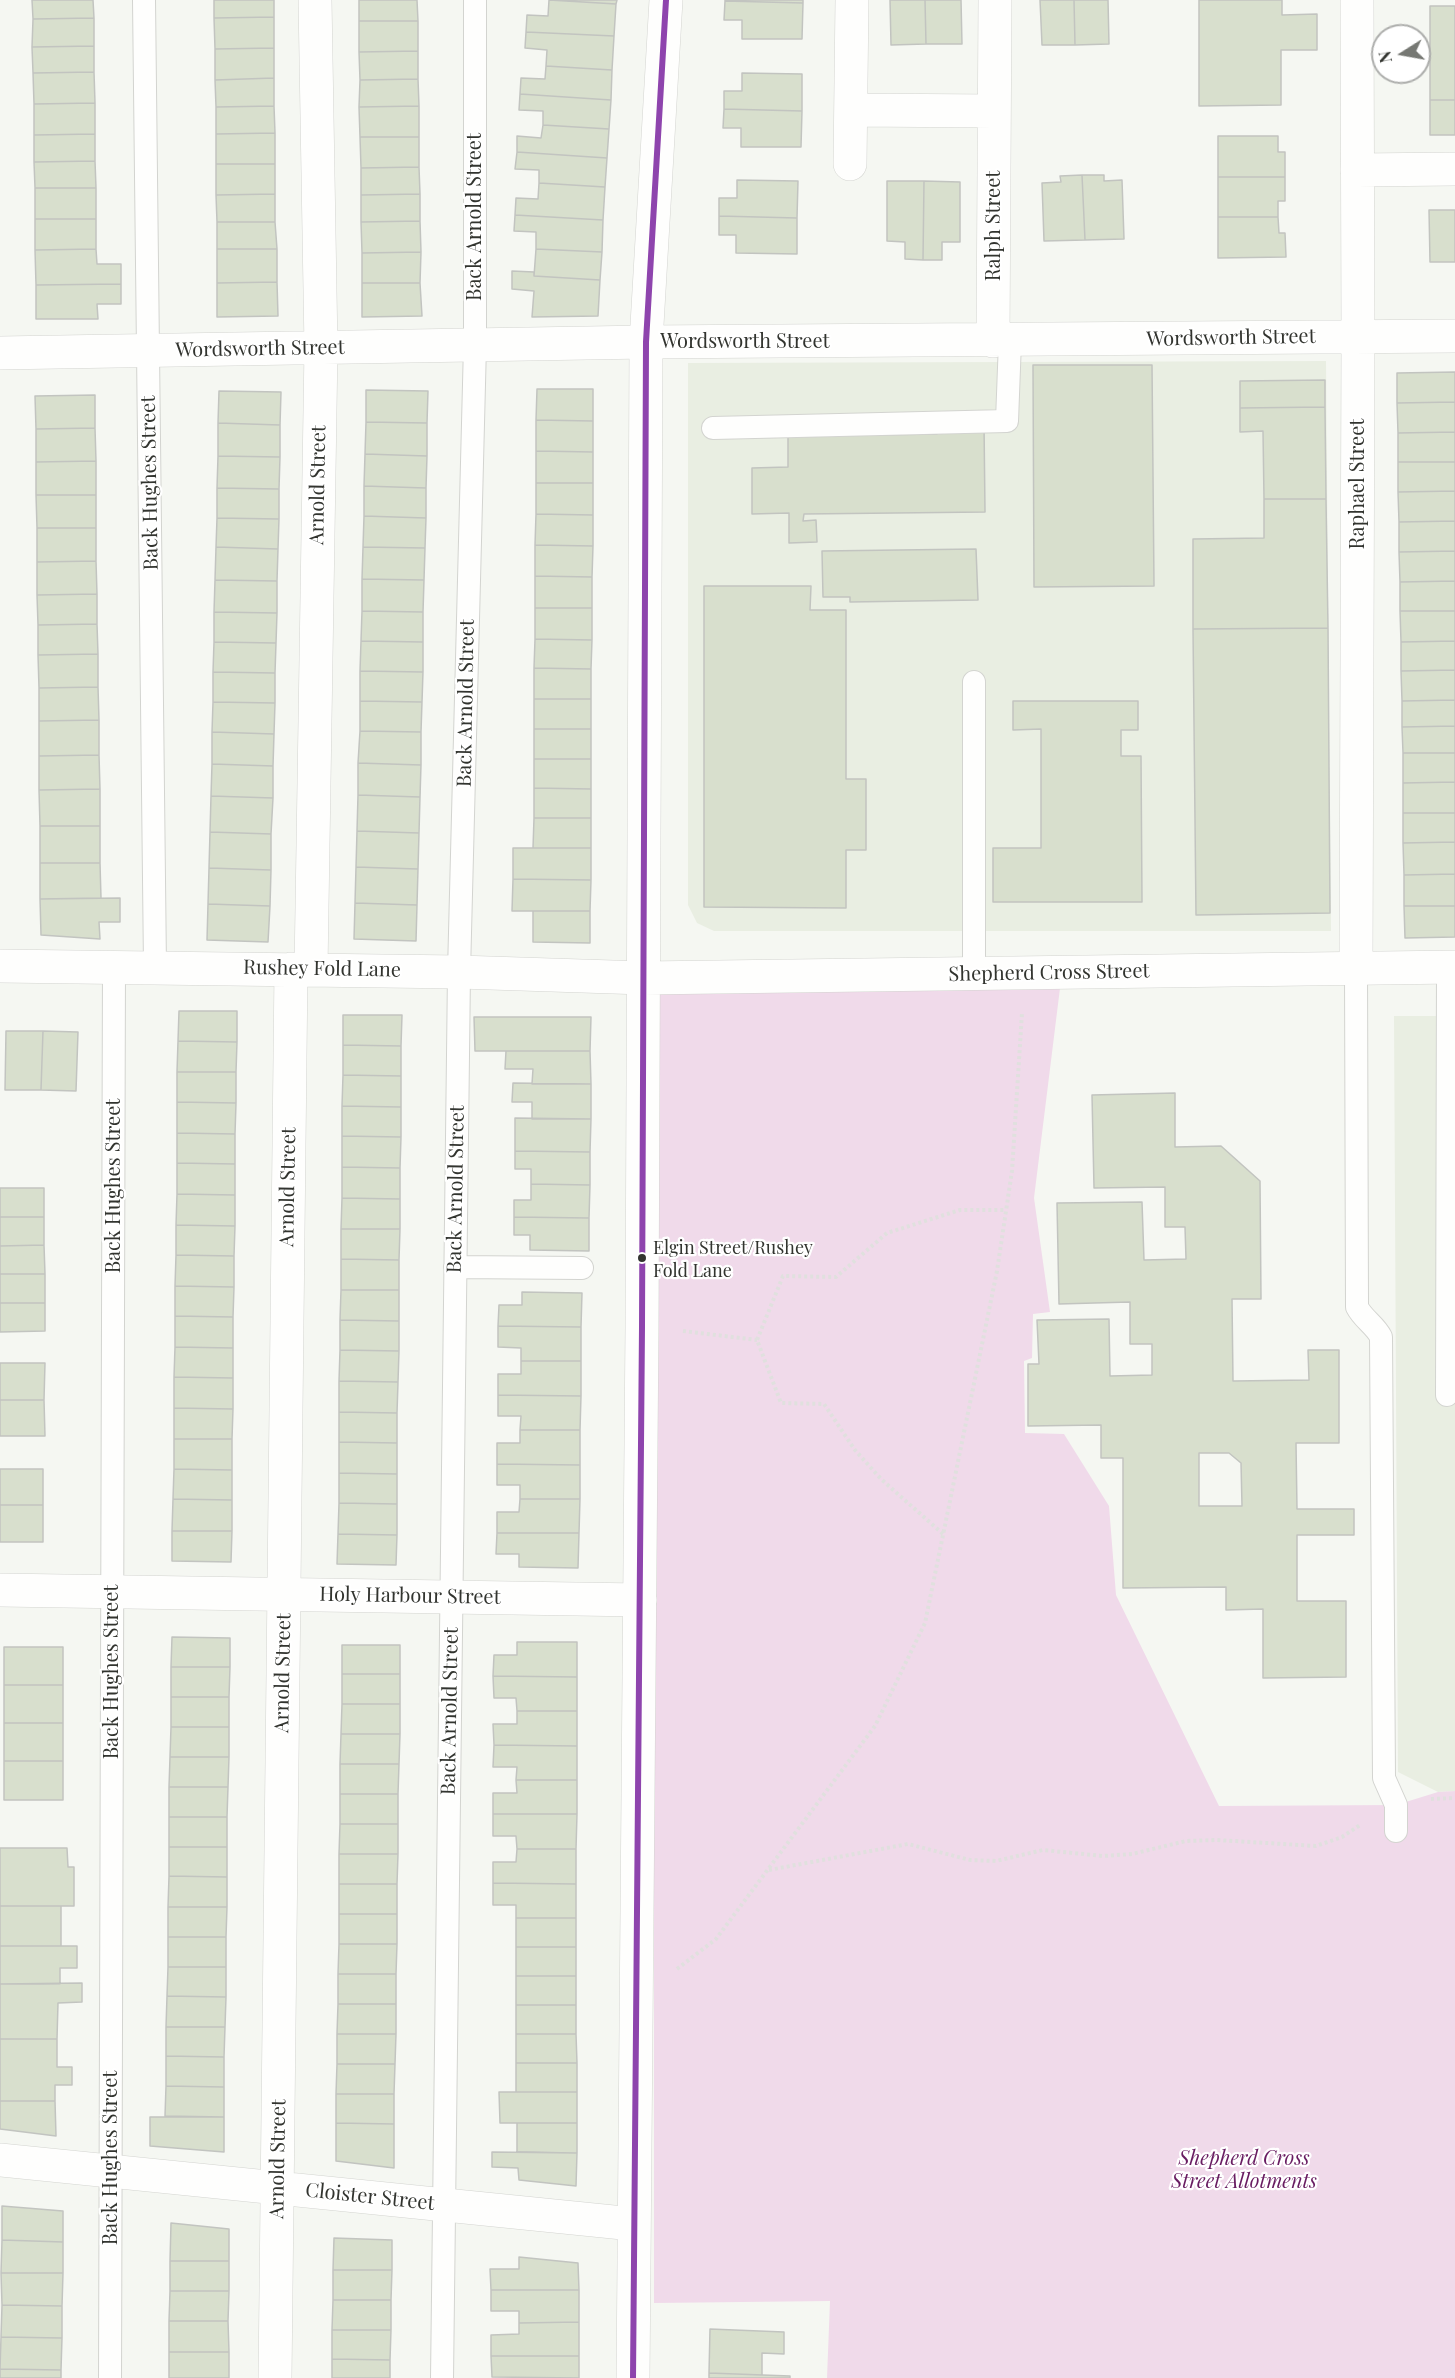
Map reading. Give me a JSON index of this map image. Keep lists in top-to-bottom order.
{
  "streets": {
    "street": [
      "Ralph Street",
      "Wordsworth Street",
      "Raphael Street",
      "Arnold Street",
      "Rushey Fold Lane",
      "Shepherd Cross Street",
      "Holy Harbour Street",
      "Cloister Street"
    ],
    "lane": ["Back Arnold Street", "Back Hughes Street"]
  },
  "crossings": [
    ["Back Arnold Street", "Wordsworth Street"],
    ["Back Arnold Street", "Rushey Fold Lane"],
    ["Back Arnold Street", "Holy Harbour Street"],
    ["Back Arnold Street", "Cloister Street"],
    ["Ralph Street", "Wordsworth Street"],
    ["Wordsworth Street", "Back Hughes Street"],
    ["Wordsworth Street", "Raphael Street"],
    ["Wordsworth Street", "Arnold Street"],
    ["Back Hughes Street", "Rushey Fold Lane"],
    ["Back Hughes Street", "Holy Harbour Street"],
    ["Back Hughes Street", "Cloister Street"],
    ["Raphael Street", "Shepherd Cross Street"],
    ["Arnold Street", "Rushey Fold Lane"],
    ["Arnold Street", "Holy Harbour Street"],
    ["Arnold Street", "Cloister Street"],
    ["Rushey Fold Lane", "Shepherd Cross Street"]
  ],
  "parks": ["Shepherd Cross Street Allotments"],
  "places": ["Elgin Street/Rushey Fold Lane"],
  "north": "left"
}
